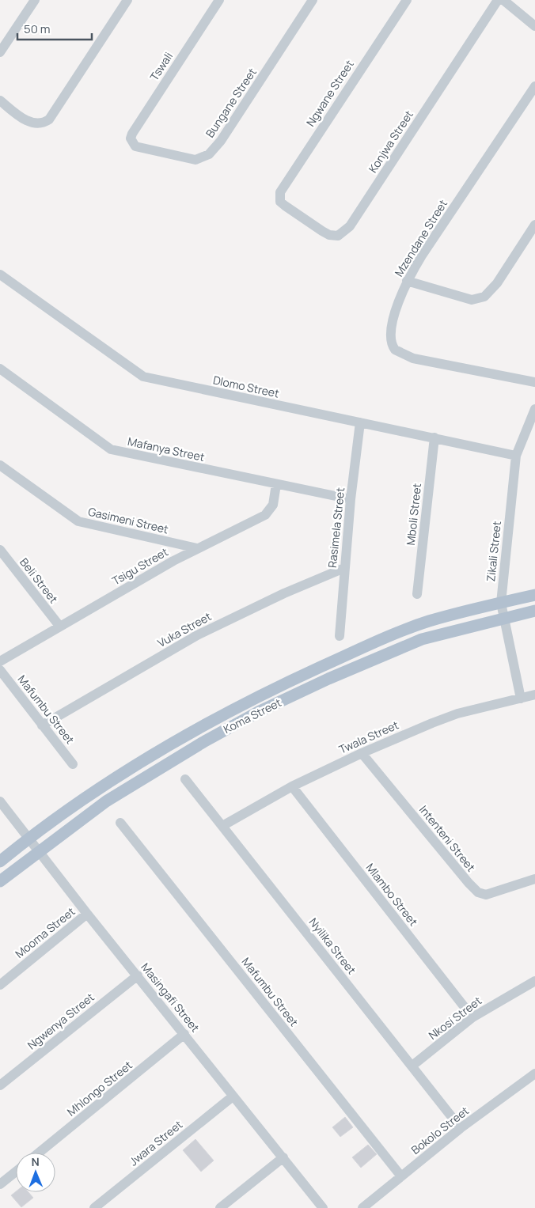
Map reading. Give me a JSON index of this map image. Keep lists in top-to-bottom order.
{
  "streets": {
    "main road": ["Koma Street"],
    "street": [
      "Tswali",
      "Ngwane Street",
      "Bungane Street",
      "Konjwa Street",
      "Mzendane Street",
      "Dlomo Street",
      "Mafanya Street",
      "Mboli Street",
      "Gasimeni Street",
      "Rasimela Street",
      "Zikali Street",
      "Tsigu Street",
      "Beli Street",
      "Vuka Street",
      "Mafumbu Street",
      "Twala Street",
      "Intenteni Street",
      "Mlambo Street",
      "Mooma Street",
      "Nyilika Street",
      "Masingafi Street",
      "Nkosi Street",
      "Ngwenya Street",
      "Mhlongo Street",
      "Bokolo Street",
      "Jwara Street"
    ]
  },
  "crossings": [
    ["Tswali", "Bungane Street"],
    ["Ngwane Street", "Konjwa Street"],
    ["Dlomo Street", "Mboli Street"],
    ["Dlomo Street", "Rasimela Street"],
    ["Dlomo Street", "Zikali Street"],
    ["Mafanya Street", "Rasimela Street"],
    ["Mafanya Street", "Tsigu Street"],
    ["Gasimeni Street", "Tsigu Street"],
    ["Rasimela Street", "Vuka Street"],
    ["Zikali Street", "Koma Street"],
    ["Zikali Street", "Twala Street"],
    ["Tsigu Street", "Beli Street"],
    ["Vuka Street", "Mafumbu Street"],
    ["Mafumbu Street", "Bokolo Street"],
    ["Koma Street", "Masingafi Street"],
    ["Twala Street", "Intenteni Street"],
    ["Twala Street", "Mlambo Street"],
    ["Twala Street", "Nyilika Street"],
    ["Mlambo Street", "Nkosi Street"],
    ["Mooma Street", "Masingafi Street"],
    ["Nyilika Street", "Nkosi Street"],
    ["Nyilika Street", "Bokolo Street"],
    ["Masingafi Street", "Ngwenya Street"],
    ["Masingafi Street", "Mhlongo Street"],
    ["Masingafi Street", "Jwara Street"]
  ],
  "scale_bar": "50 m",
  "north": "top"
}
